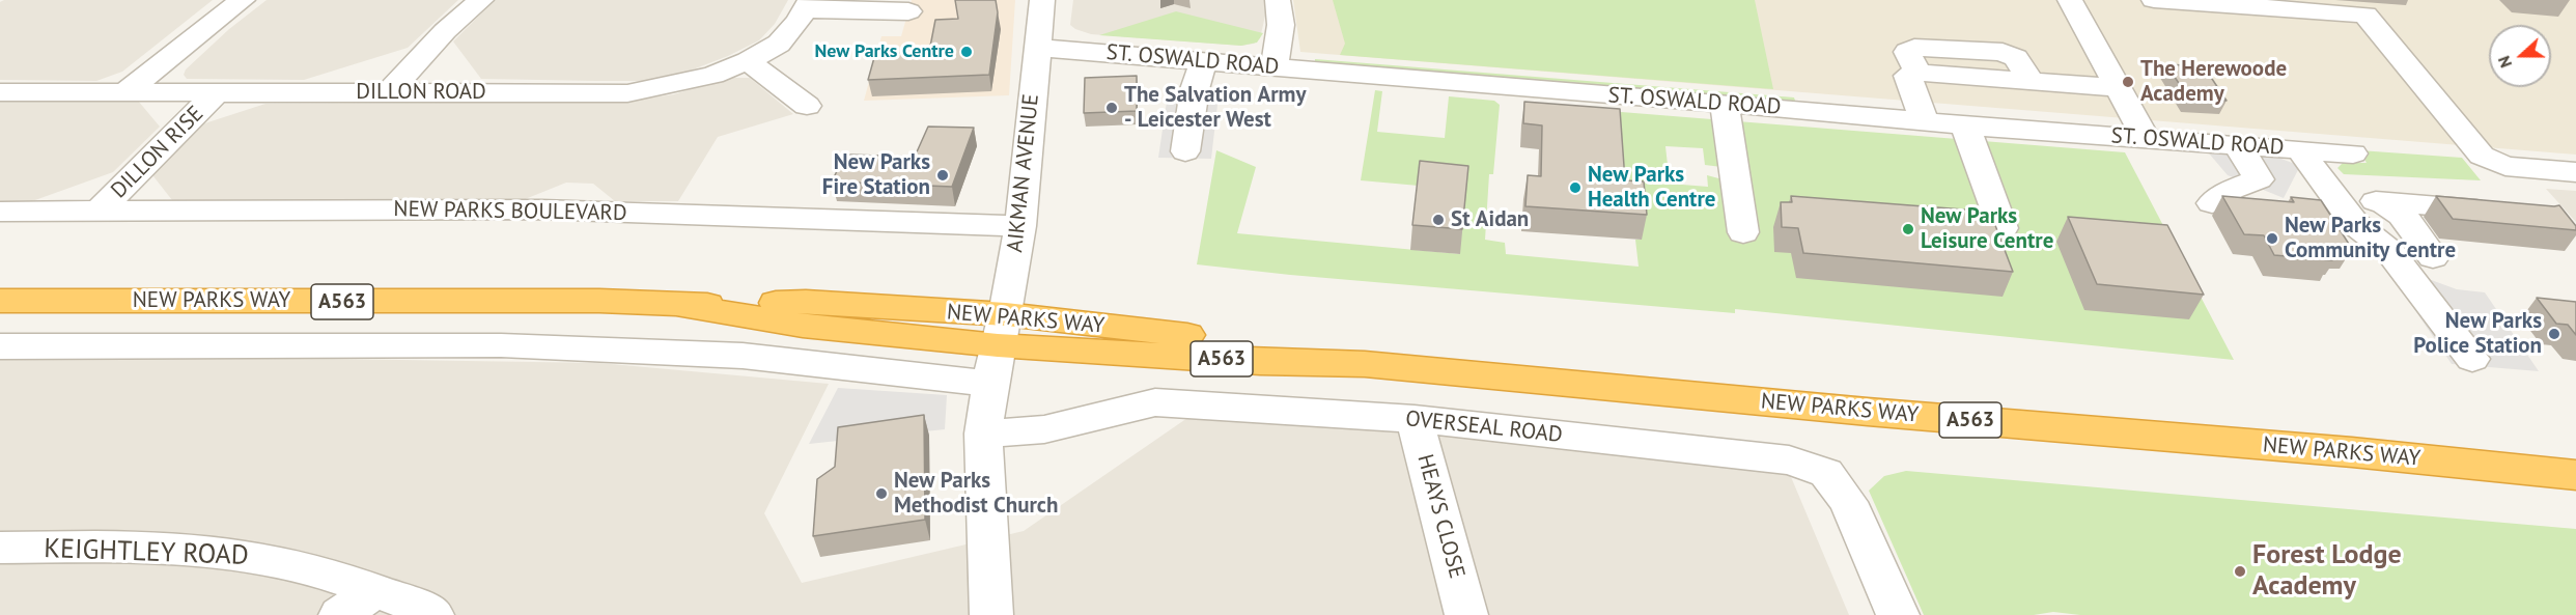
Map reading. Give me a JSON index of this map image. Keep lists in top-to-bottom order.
{
  "streets": {
    "highway": ["NEW PARKS WAY", "A563"],
    "street": [
      "ST. OSWALD ROAD",
      "DILLON ROAD",
      "DILLON RISE",
      "AIKMAN AVENUE",
      "NEW PARKS BOULEVARD",
      "OVERSEAL ROAD",
      "HEAYS CLOSE",
      "KEIGHTLEY ROAD"
    ]
  },
  "crossings": [
    ["ST. OSWALD ROAD", "AIKMAN AVENUE"],
    ["DILLON ROAD", "DILLON RISE"],
    ["DILLON RISE", "NEW PARKS BOULEVARD"],
    ["AIKMAN AVENUE", "NEW PARKS BOULEVARD"],
    ["AIKMAN AVENUE", "NEW PARKS WAY"],
    ["AIKMAN AVENUE", "OVERSEAL ROAD"],
    ["OVERSEAL ROAD", "HEAYS CLOSE"]
  ],
  "places": [
    "New Parks Centre",
    "The Herewoode Academy",
    "The Salvation Army - Leicester West",
    "New Parks Fire Station",
    "New Parks Health Centre",
    "St Aidan",
    "New Parks Leisure Centre",
    "New Parks Community Centre",
    "New Parks Police Station",
    "New Parks Methodist Church",
    "Forest Lodge Academy"
  ],
  "north": "left"
}
